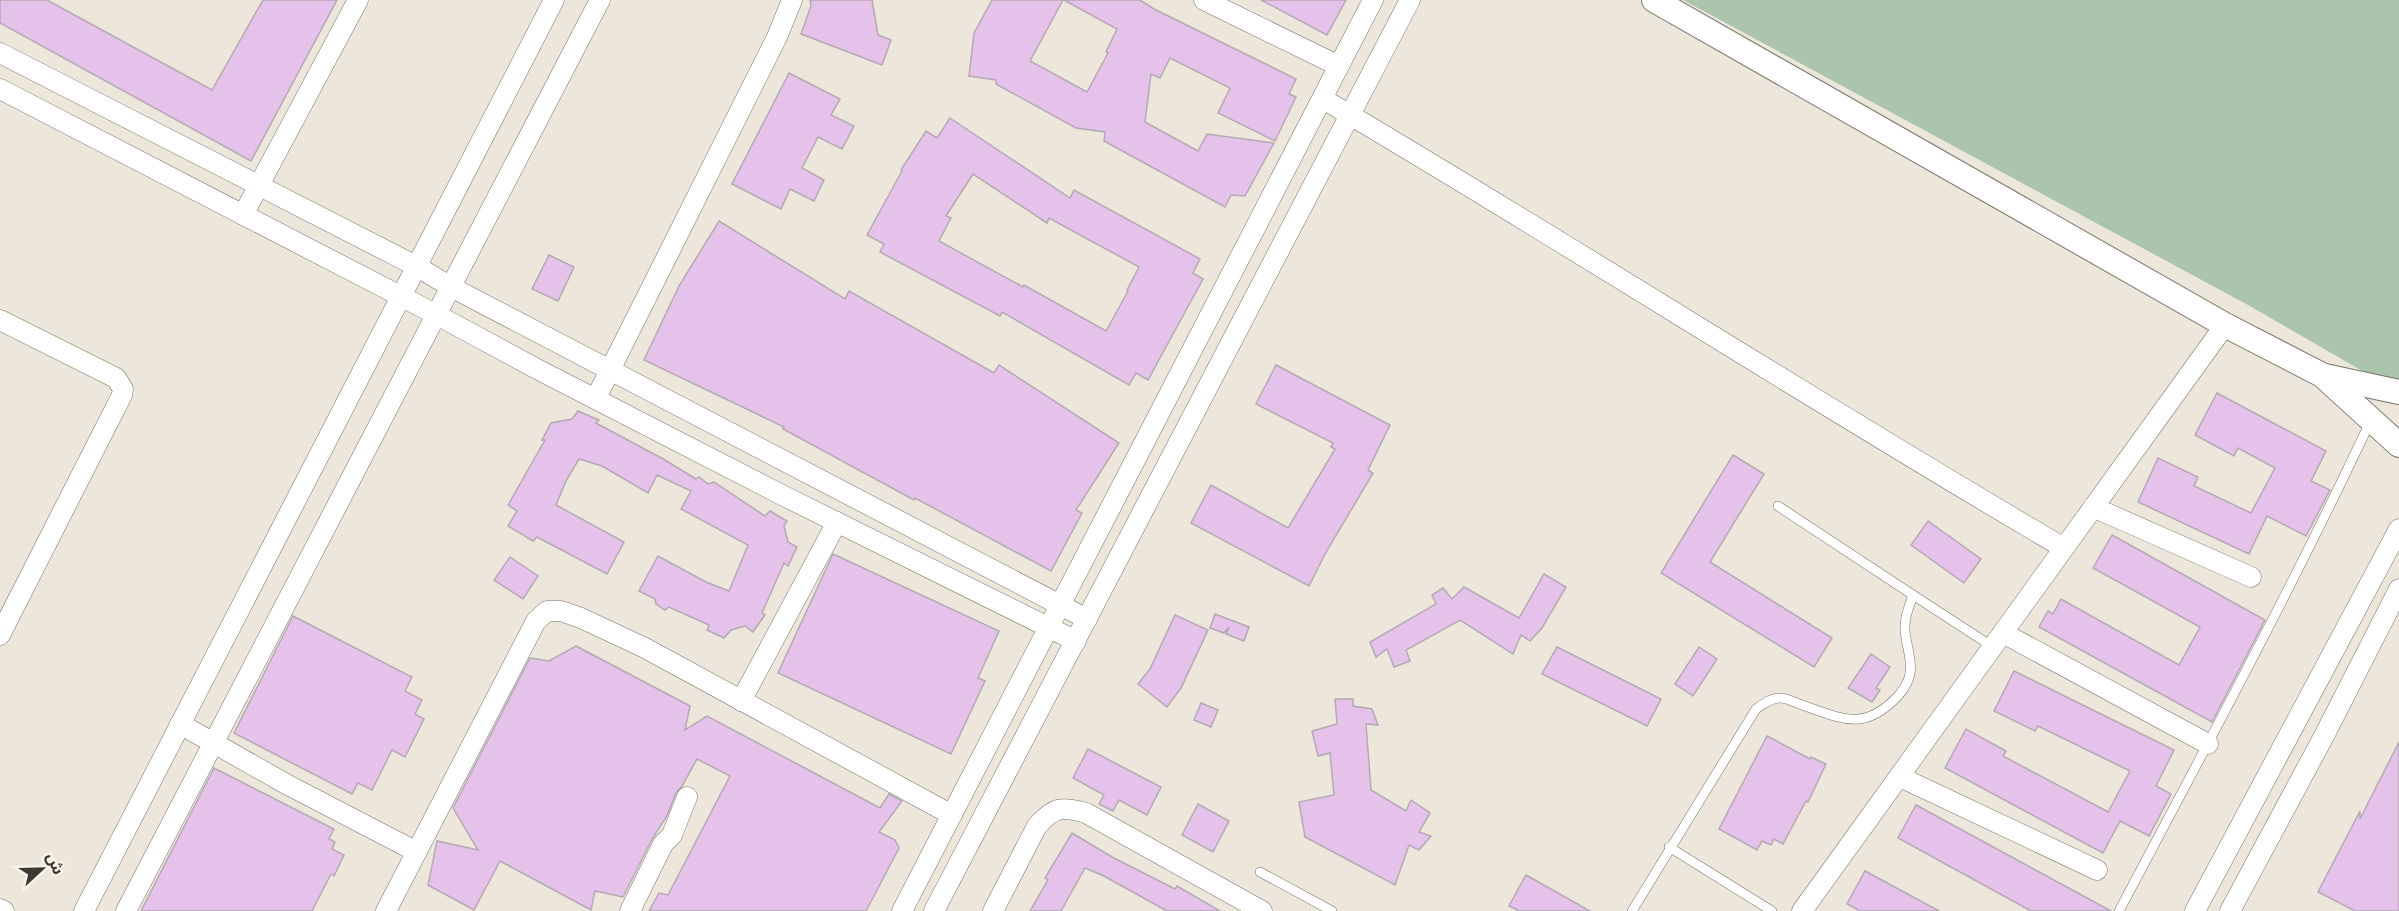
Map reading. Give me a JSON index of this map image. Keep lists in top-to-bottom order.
{
  "north": "right"
}
